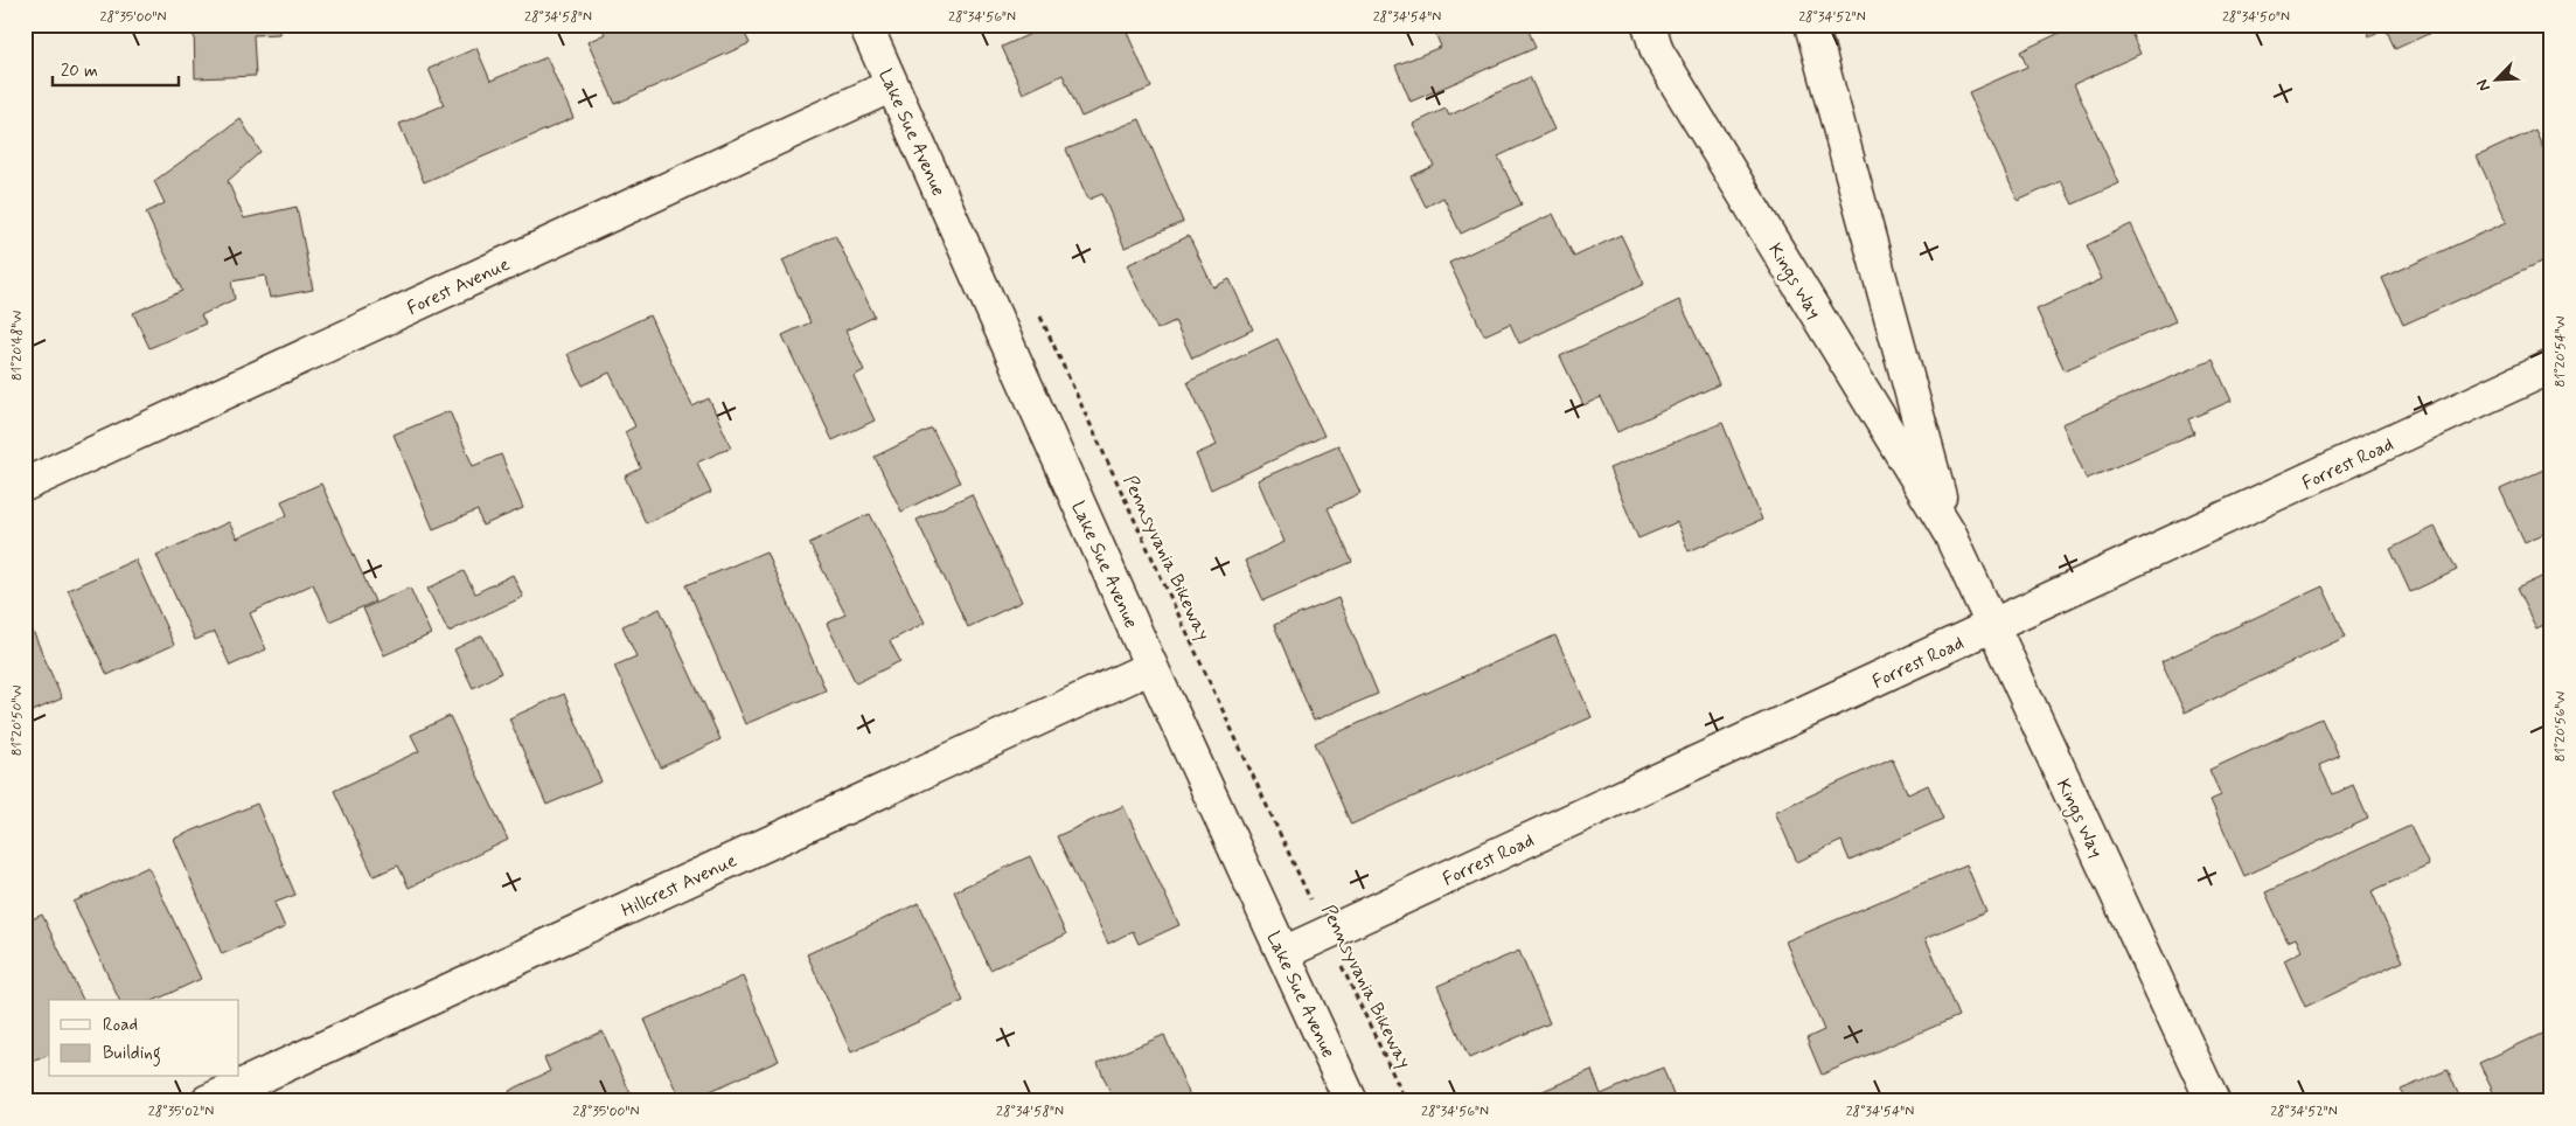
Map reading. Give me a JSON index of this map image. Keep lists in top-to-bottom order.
{
  "streets": {
    "street": [
      "Lake Sue Avenue",
      "Kings Way",
      "Forest Avenue",
      "Forrest Road",
      "Hillcrest Avenue"
    ],
    "path": ["Pennsyvania Bikeway"]
  },
  "crossings": [
    ["Lake Sue Avenue", "Forest Avenue"],
    ["Lake Sue Avenue", "Forrest Road"],
    ["Lake Sue Avenue", "Hillcrest Avenue"],
    ["Kings Way", "Forrest Road"],
    ["Forrest Road", "Pennsyvania Bikeway"]
  ],
  "legend": ["Road", "Building"],
  "scale_bar": "20 m",
  "north": "bottom left",
  "coordinates": [
    "28°35'00\"N",
    "28°34'58\"N",
    "28°34'56\"N",
    "28°34'54\"N",
    "28°34'52\"N",
    "28°34'50\"N",
    "81°20'48\"W",
    "81°20'54\"W",
    "81°20'50\"W",
    "81°20'56\"W",
    "28°35'02\"N"
  ]
}
